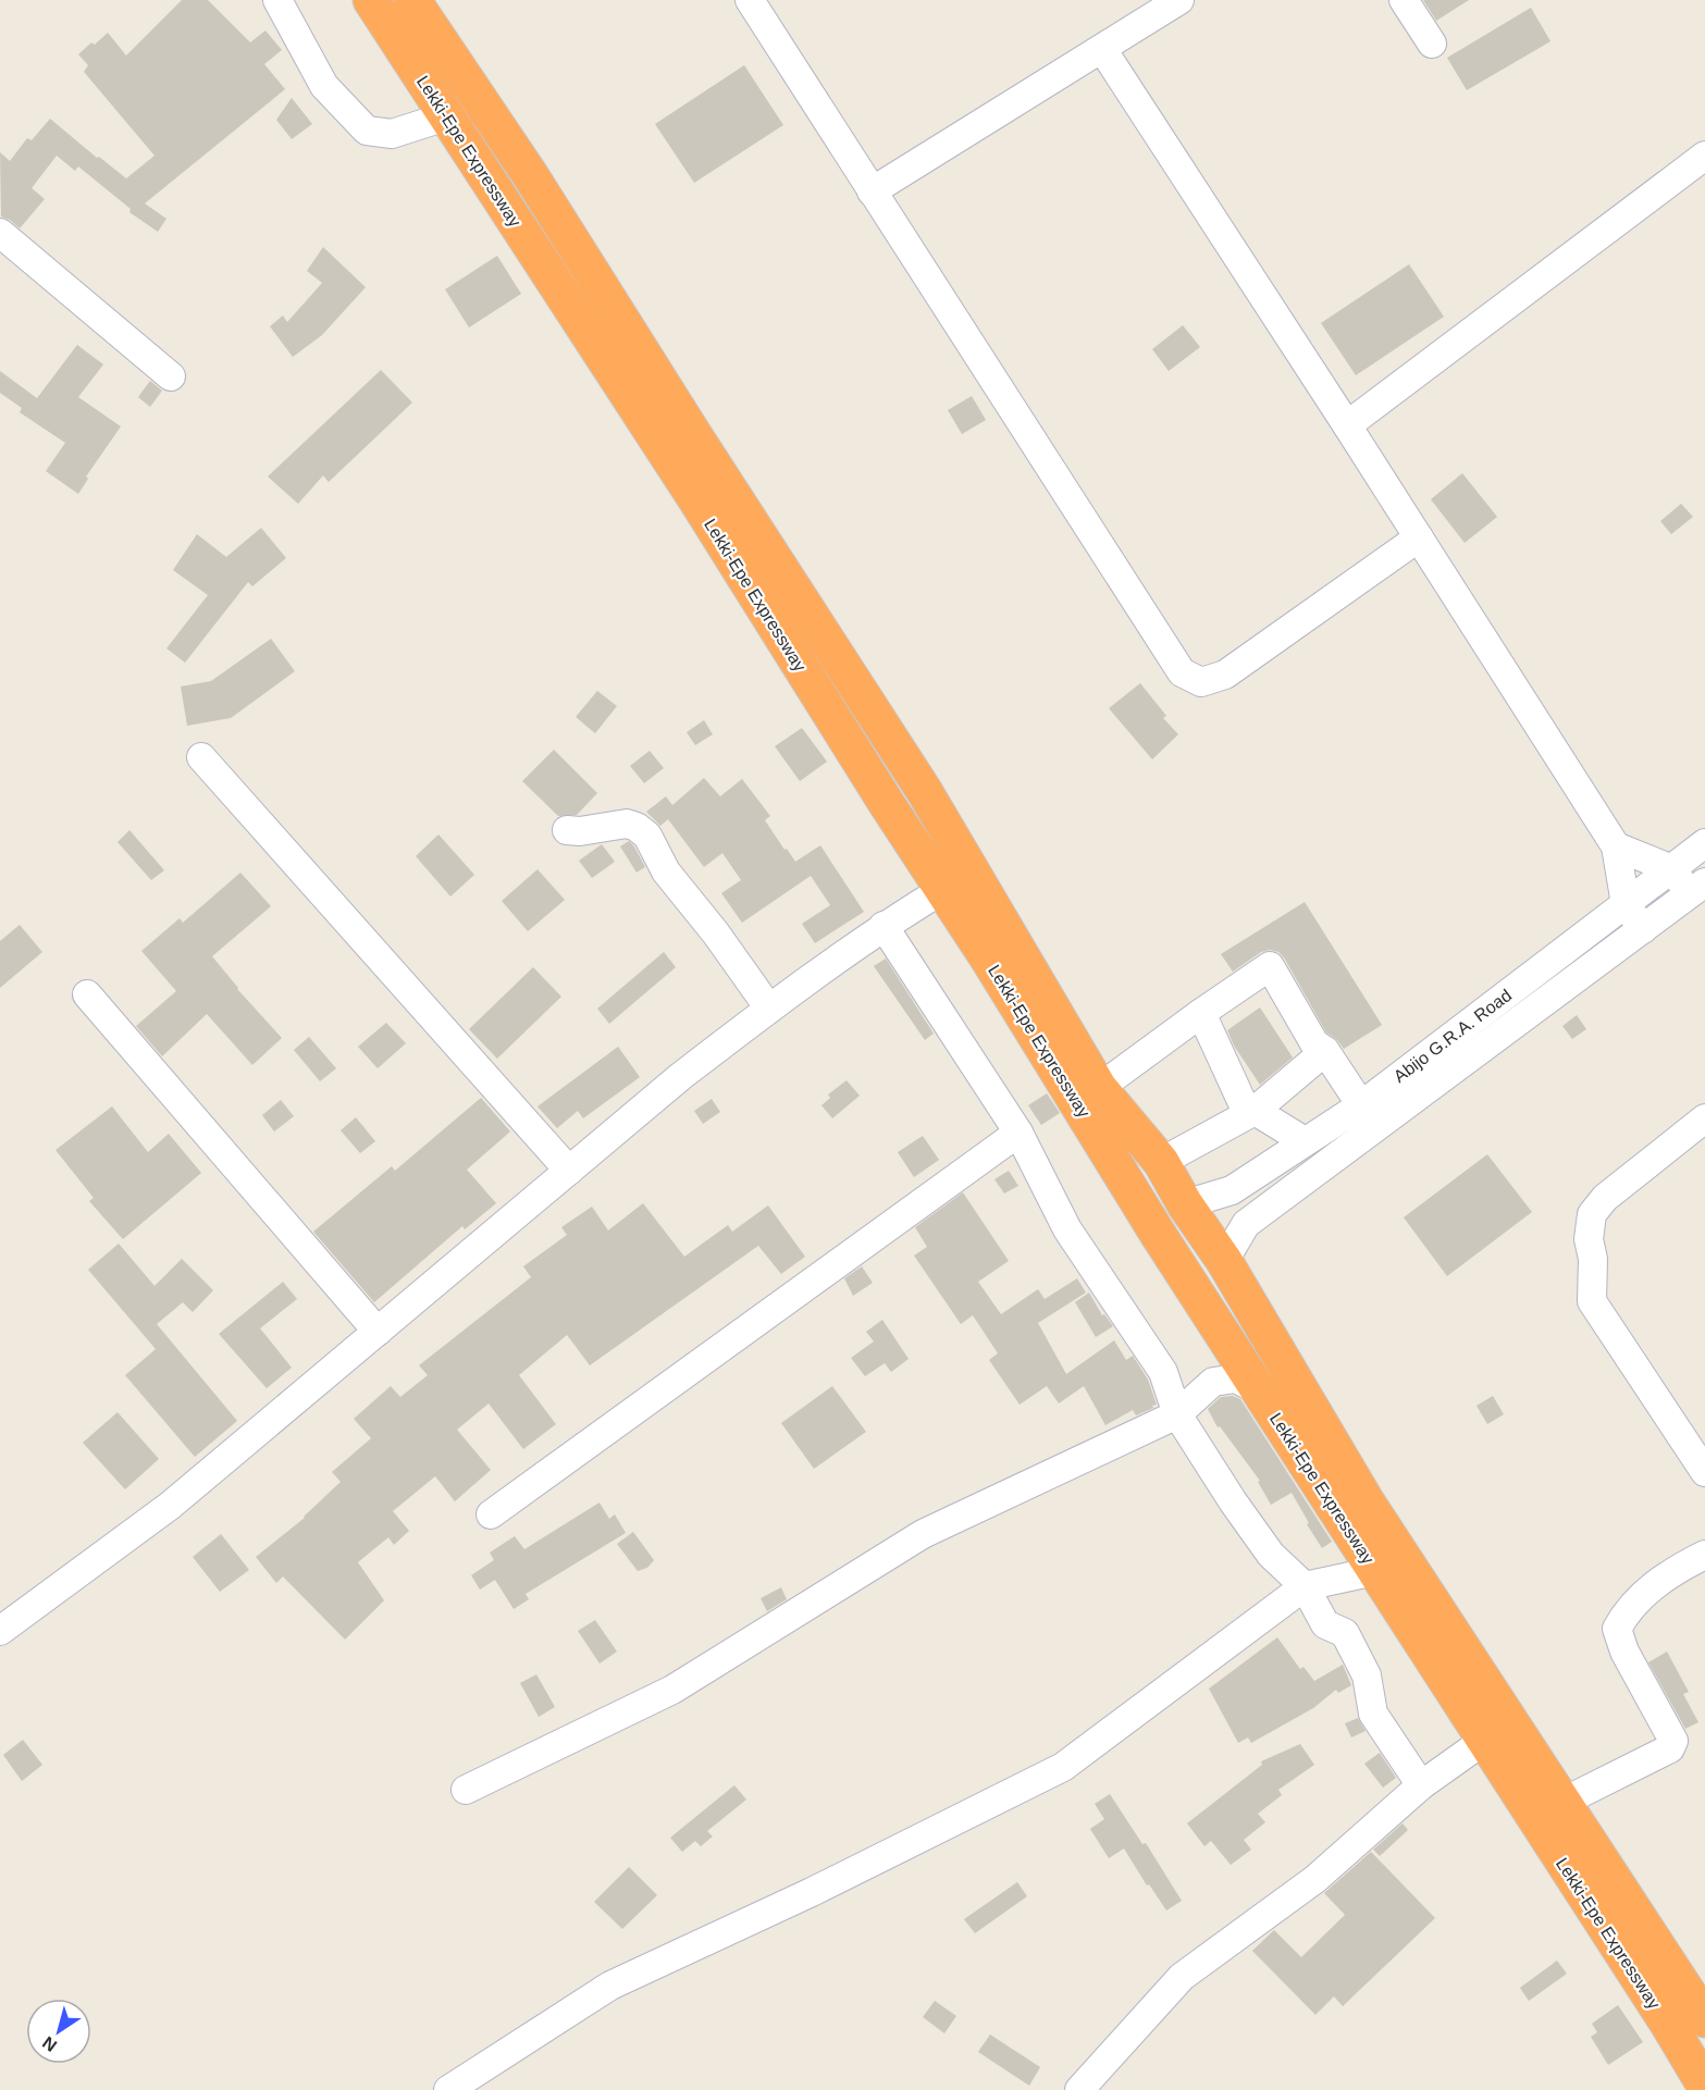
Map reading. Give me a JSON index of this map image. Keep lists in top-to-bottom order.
{
  "streets": {
    "highway": ["Lekki-Epe Expressway"],
    "street": ["Abijo G.R.A. Road"]
  },
  "crossings": [
    ["Lekki-Epe Expressway", "Abijo G.R.A. Road"]
  ],
  "north": "bottom left"
}
